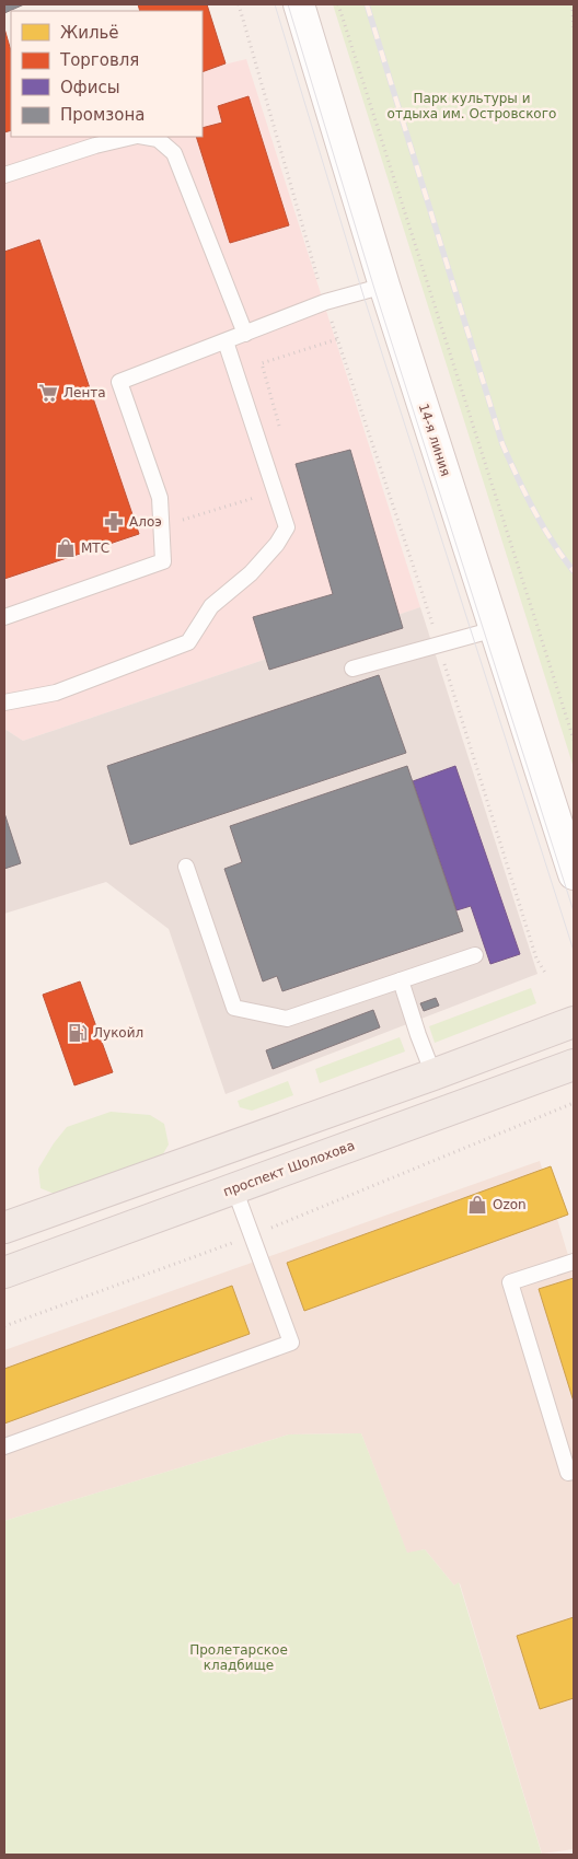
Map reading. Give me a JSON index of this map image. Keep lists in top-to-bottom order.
{
  "streets": {
    "main road": ["14-я линия", "проспект Шолохова"]
  },
  "parks": ["Парк культуры и отдыха им. Островского", "Пролетарское кладбище"],
  "places": {
    "supermarket": ["Лента"],
    "pharmacy": ["Алоэ"],
    "shop": ["МТС", "Ozon"],
    "fuel station": ["Лукойл"]
  },
  "legend": [
    "Жильё",
    "Торговля",
    "Офисы",
    "Промзона"
  ]
}
